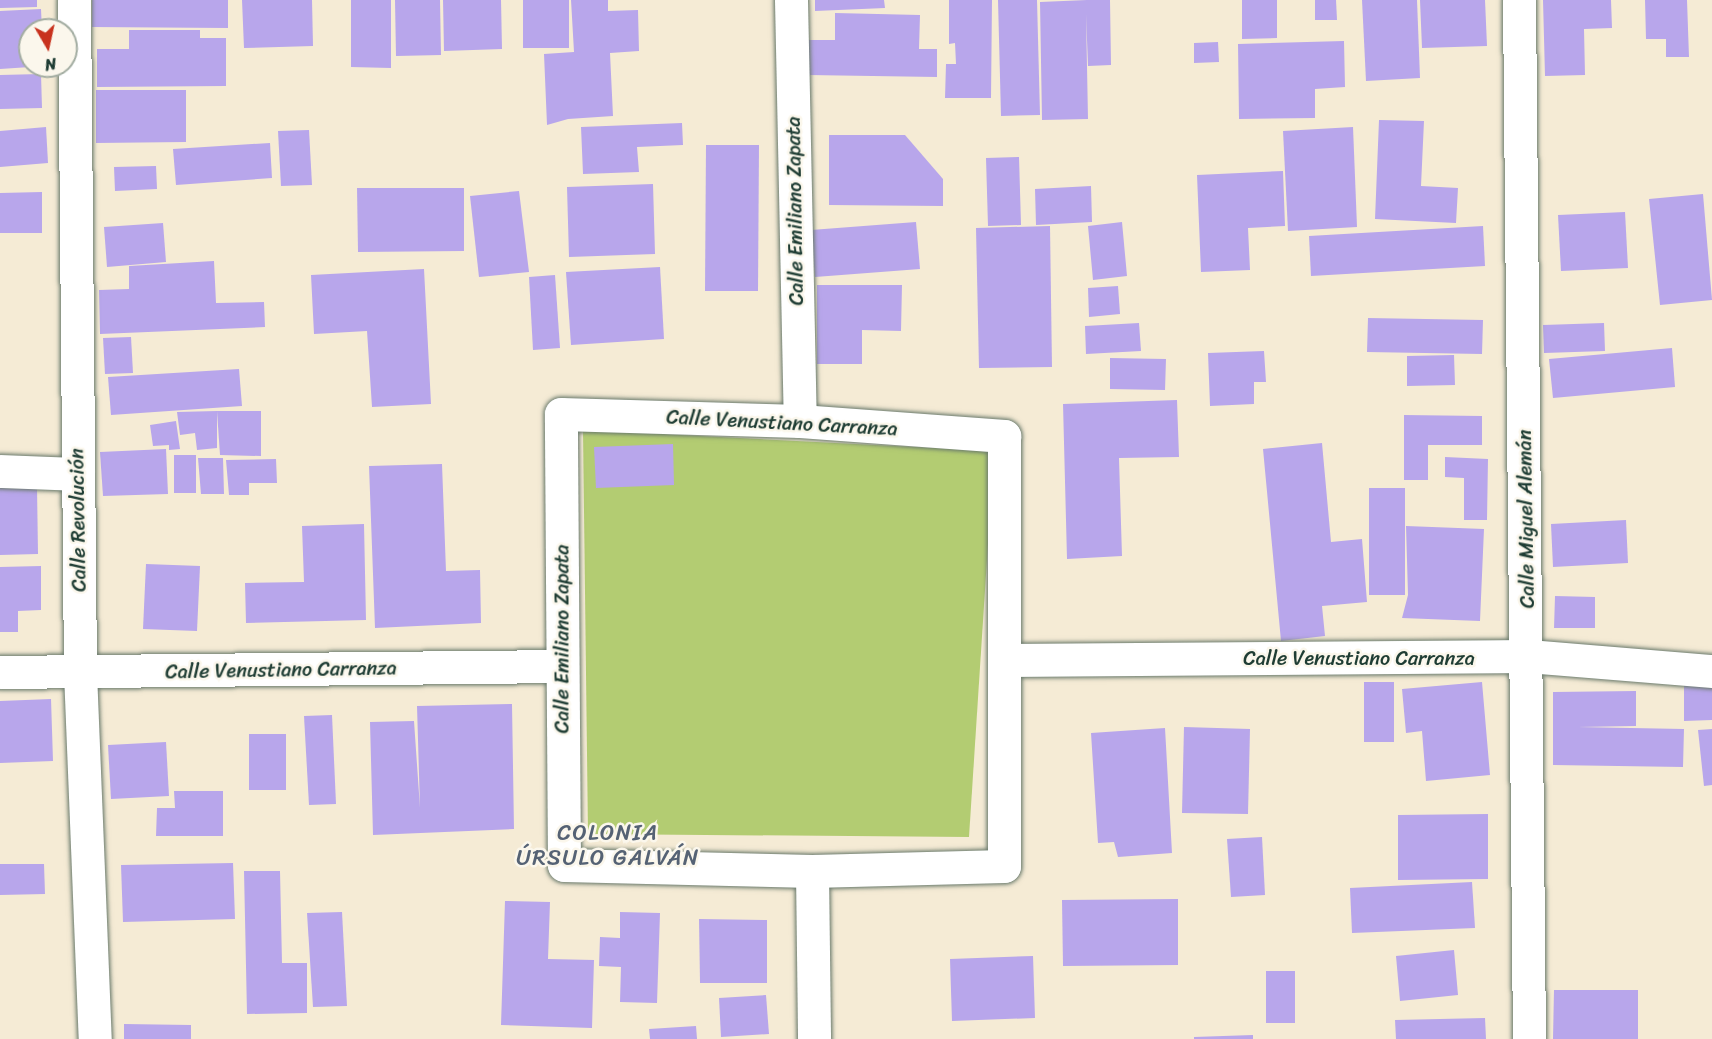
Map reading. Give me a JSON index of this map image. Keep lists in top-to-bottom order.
{
  "streets": {
    "street": [
      "Calle Emiliano Zapata",
      "Calle Venustiano Carranza",
      "Calle Miguel Alemán",
      "Calle Revolución"
    ]
  },
  "crossings": [
    ["Calle Emiliano Zapata", "Calle Venustiano Carranza"],
    ["Calle Venustiano Carranza", "Calle Miguel Alemán"],
    ["Calle Venustiano Carranza", "Calle Revolución"]
  ],
  "districts": ["COLONIA ÚRSULO GALVÁN"],
  "north": "bottom"
}
